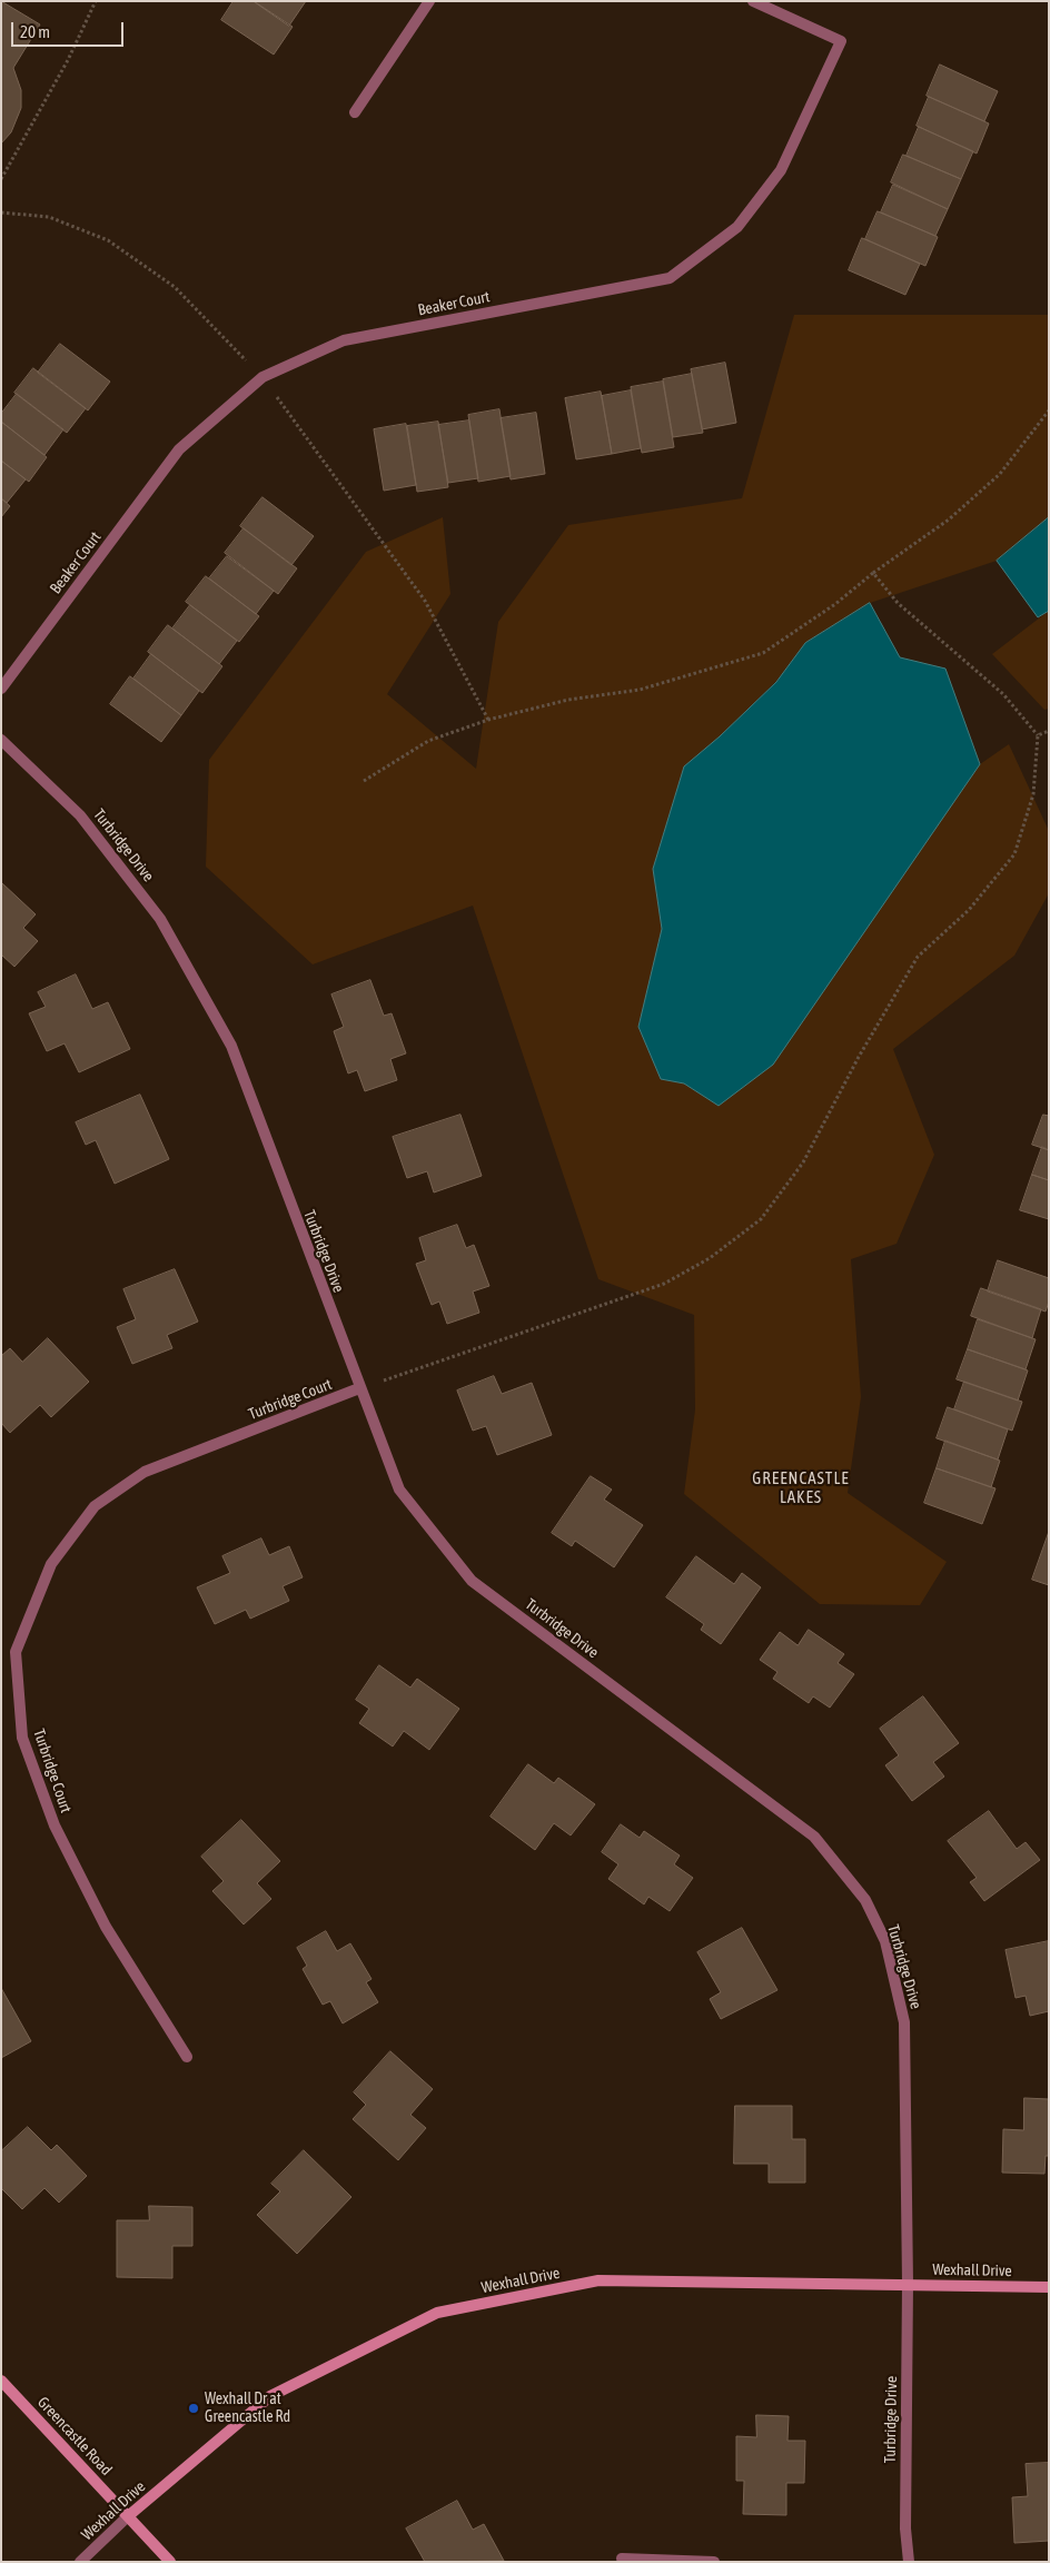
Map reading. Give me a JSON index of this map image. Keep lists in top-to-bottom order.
{
  "streets": {
    "street": [
      "Beaker Court",
      "Turbridge Drive",
      "Turbridge Court",
      "Wexhall Drive",
      "Greencastle Road"
    ]
  },
  "crossings": [
    ["Turbridge Drive", "Turbridge Court"],
    ["Turbridge Drive", "Wexhall Drive"],
    ["Wexhall Drive", "Greencastle Road"]
  ],
  "districts": ["GREENCASTLE LAKES"],
  "places": ["Wexhall Dr at Greencastle Rd"],
  "scale_bar": "20 m"
}
